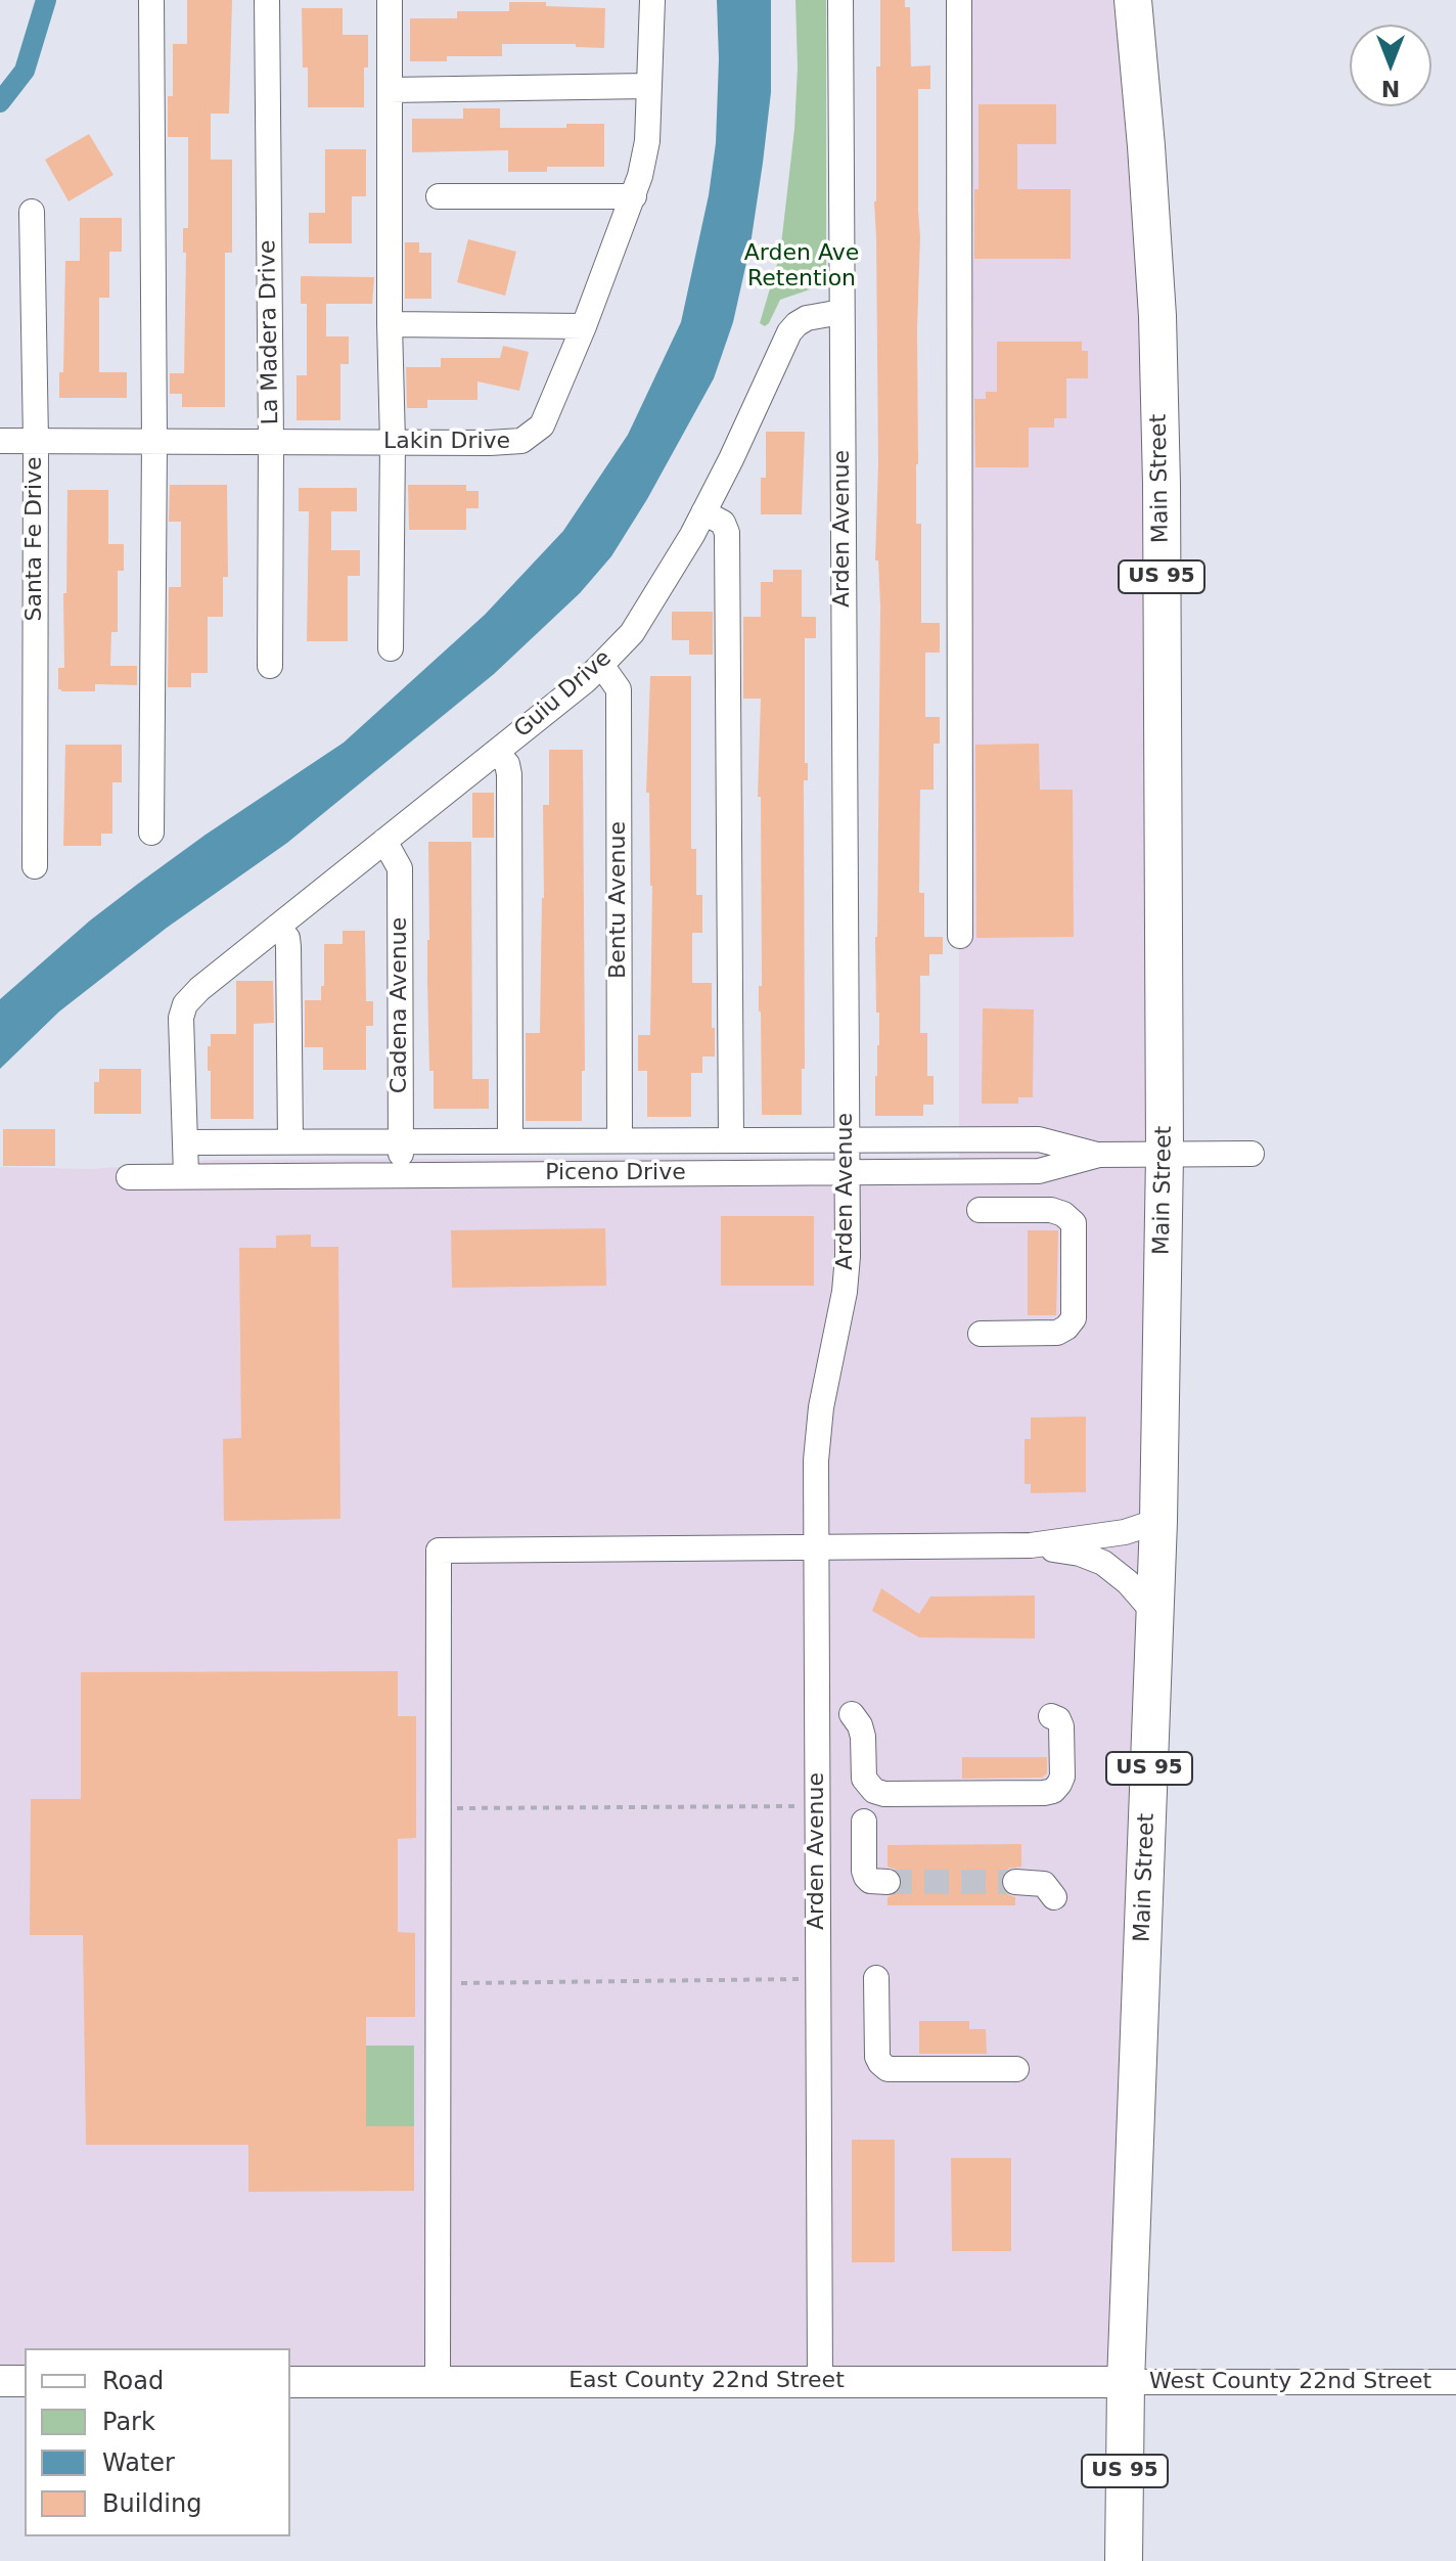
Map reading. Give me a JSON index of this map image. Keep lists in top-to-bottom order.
{
  "streets": {
    "highway": ["Main Street", "US 95"],
    "main road": ["East County 22nd Street"],
    "street": [
      "La Madera Drive",
      "Lakin Drive",
      "Arden Avenue",
      "Santa Fe Drive",
      "Guiu Drive",
      "Bentu Avenue",
      "Cadena Avenue",
      "Piceno Drive",
      "West County 22nd Street"
    ]
  },
  "crossings": [
    ["La Madera Drive", "Lakin Drive"],
    ["Lakin Drive", "Santa Fe Drive"],
    ["Main Street", "US 95"],
    ["Main Street", "Piceno Drive"],
    ["Main Street", "East County 22nd Street"],
    ["Main Street", "West County 22nd Street"],
    ["Arden Avenue", "Guiu Drive"],
    ["Arden Avenue", "Piceno Drive"],
    ["Arden Avenue", "East County 22nd Street"],
    ["US 95", "East County 22nd Street"],
    ["US 95", "West County 22nd Street"],
    ["Guiu Drive", "Bentu Avenue"],
    ["Guiu Drive", "Cadena Avenue"],
    ["Guiu Drive", "Piceno Drive"],
    ["Bentu Avenue", "Piceno Drive"],
    ["Cadena Avenue", "Piceno Drive"],
    ["East County 22nd Street", "West County 22nd Street"]
  ],
  "parks": ["Arden Ave Retention"],
  "legend": [
    "Road",
    "Park",
    "Water",
    "Building"
  ],
  "north": "bottom"
}
